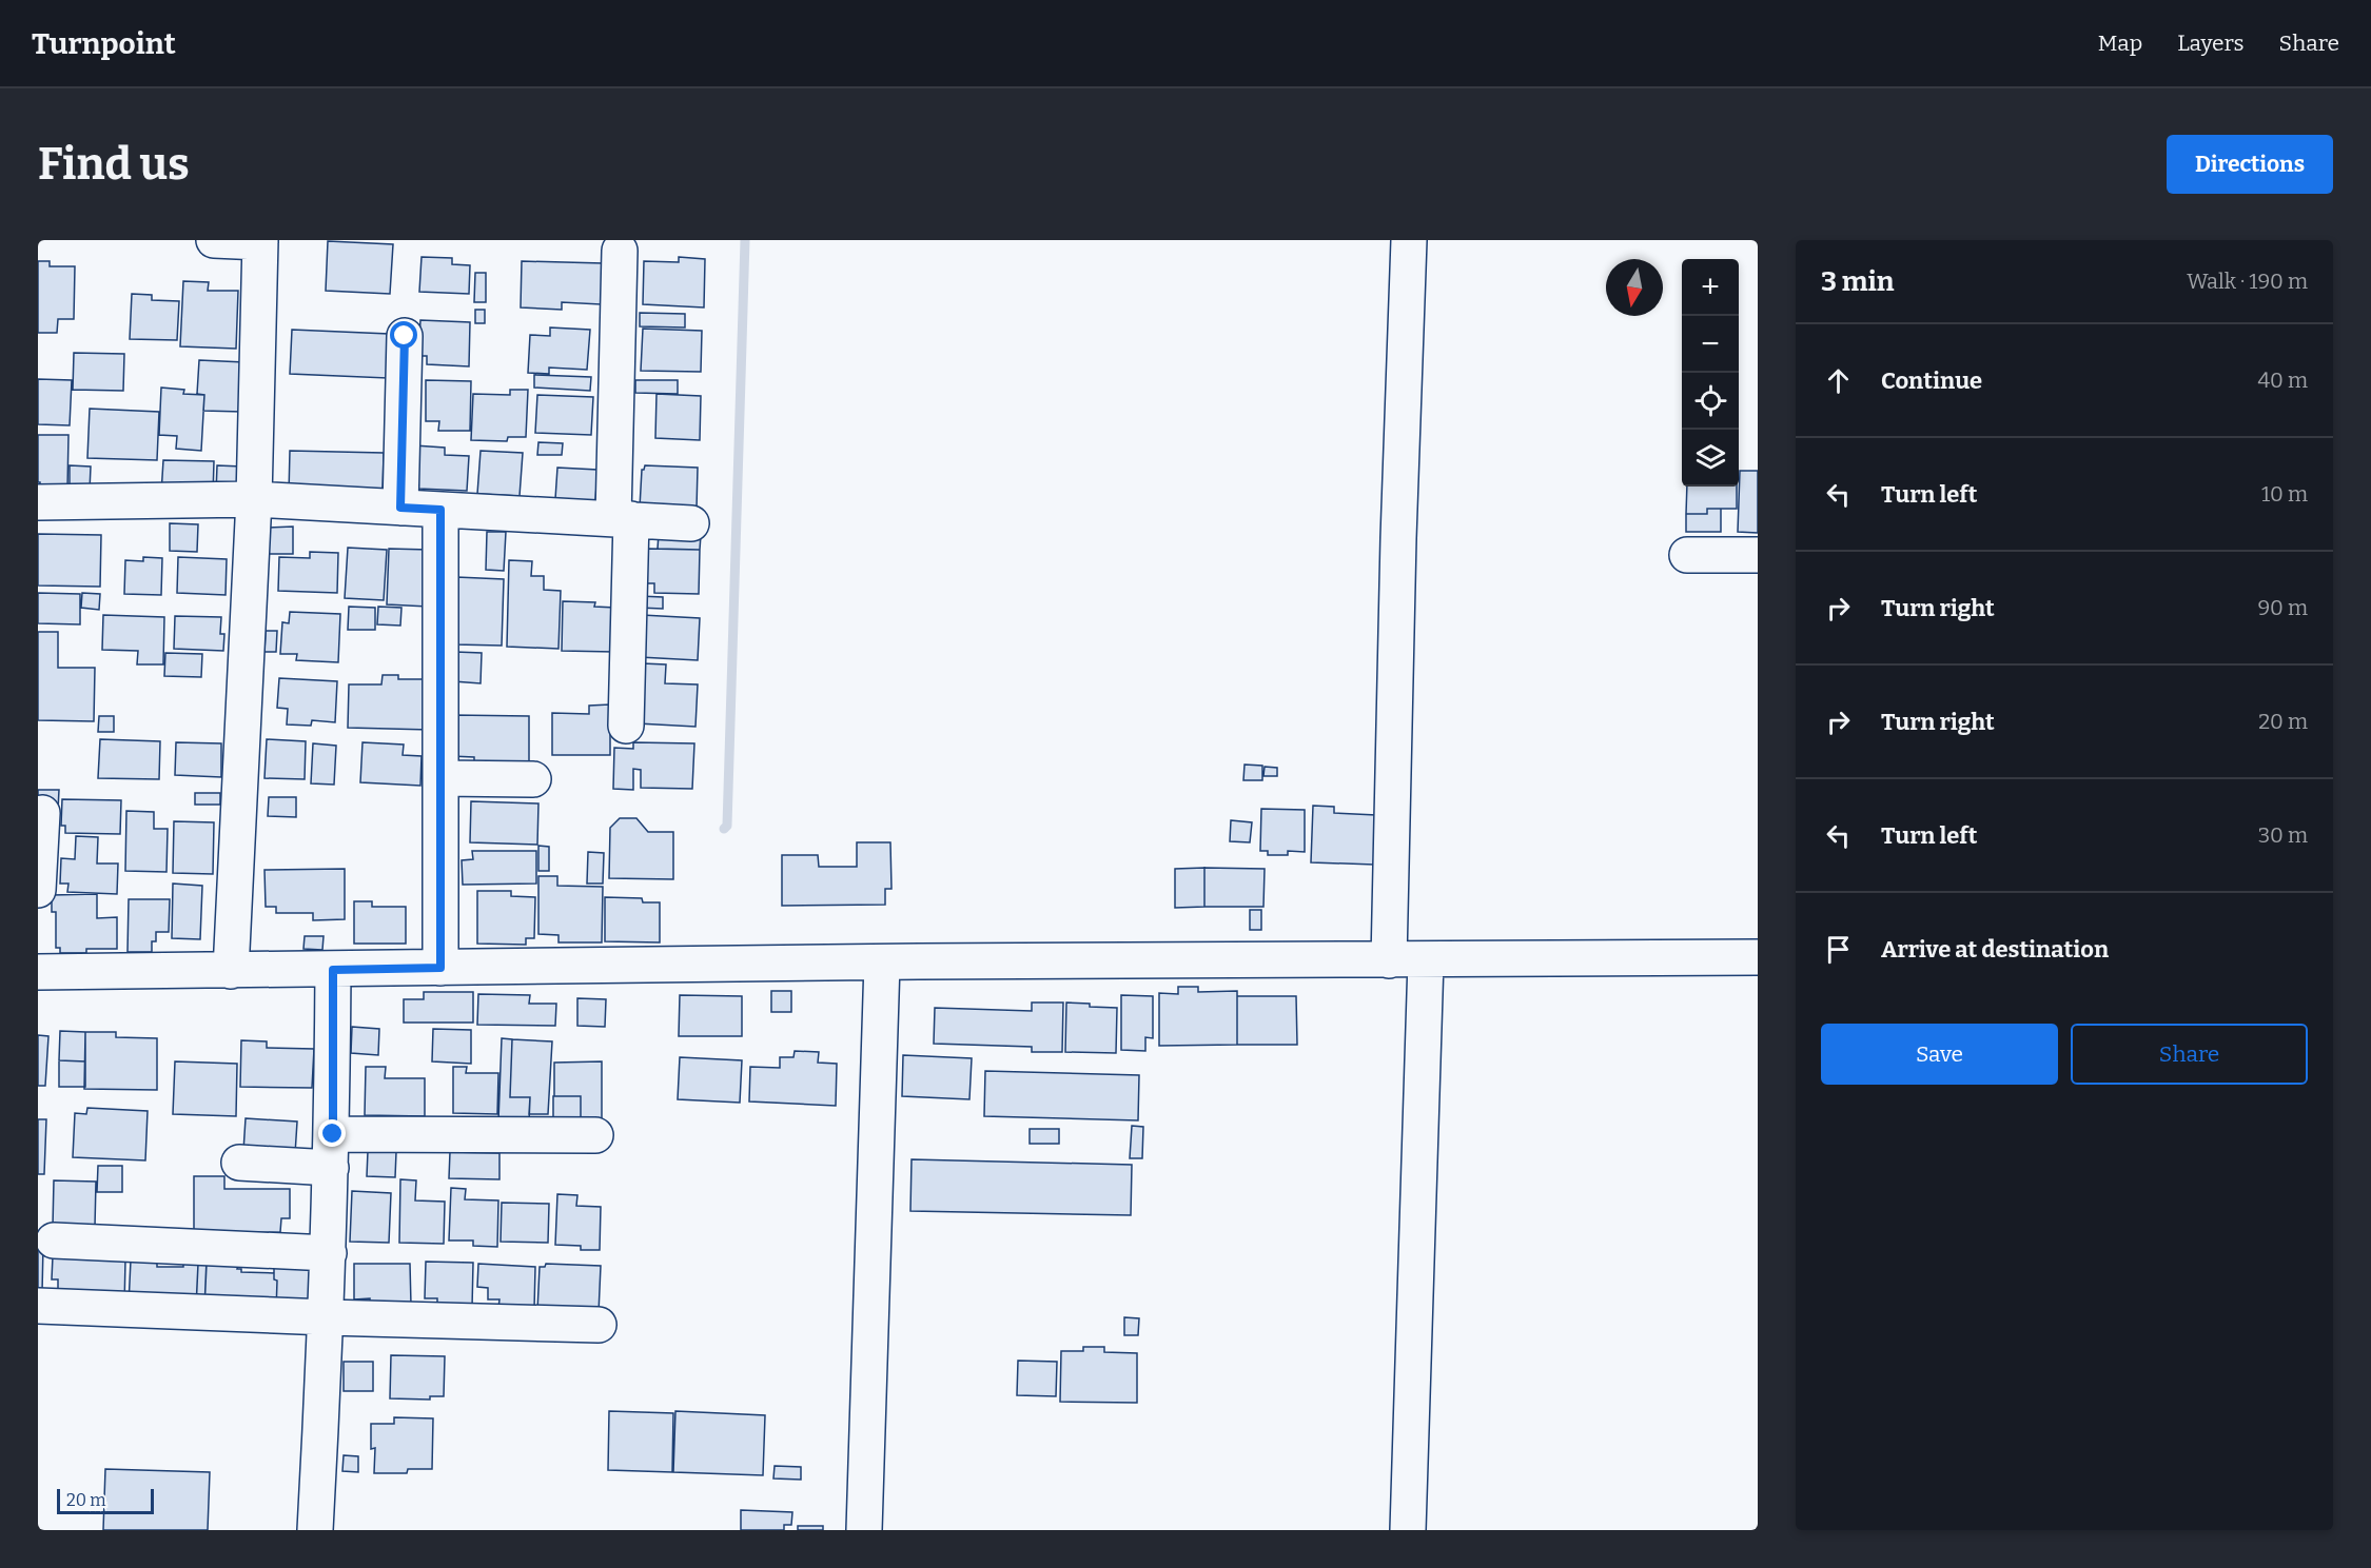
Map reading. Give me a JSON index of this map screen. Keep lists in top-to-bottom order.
{
  "scale_bar": "20 m",
  "north": "bottom",
  "page": {
    "header": "Turnpoint",
    "nav": ["Map", "Layers", "Share"],
    "buttons": [
      "Directions",
      ["Save", "Share"]
    ],
    "title": "Find us",
    "heading": ["3 min", "Walk · 190 m"],
    "map_buttons": ["+", "−"],
    "list": [
      ["Continue", "40 m"],
      ["Turn left", "10 m"],
      ["Turn right", "90 m"],
      ["Turn right", "20 m"],
      ["Turn left", "30 m"],
      "Arrive at destination"
    ],
    "scale": "20 m"
  }
}
